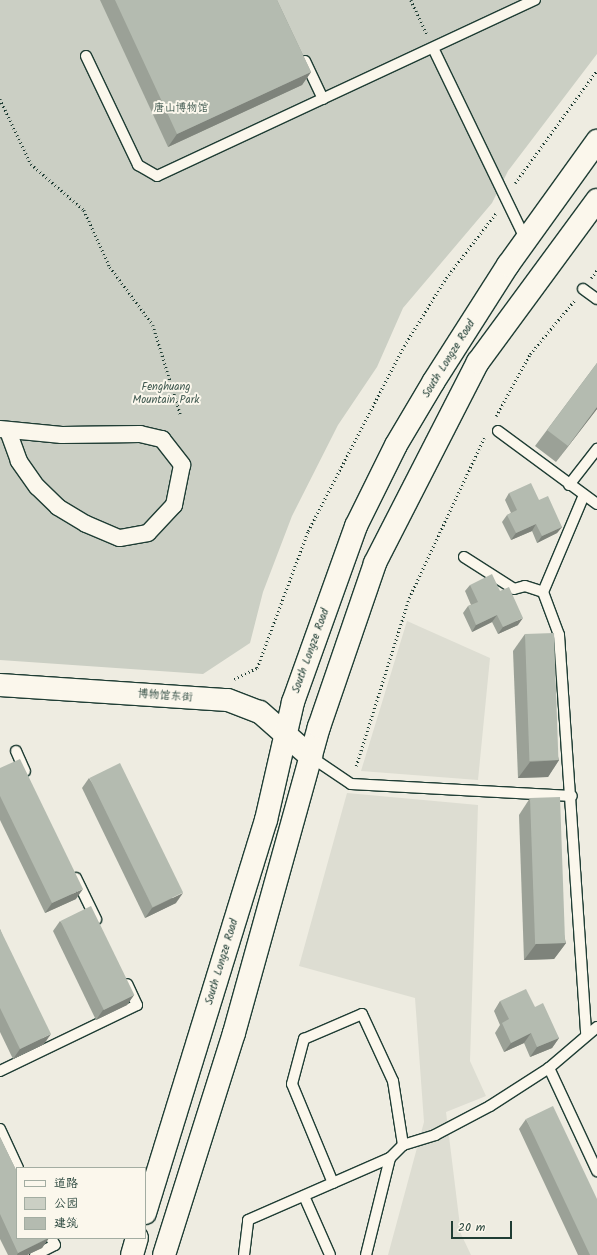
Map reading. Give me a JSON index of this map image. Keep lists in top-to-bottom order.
{
  "streets": {
    "main road": ["South Longze Road", "博物馆东街"]
  },
  "crossings": [
    ["South Longze Road", "博物馆东街"]
  ],
  "parks": ["唐山博物馆", "Fenghuang Mountain Park"],
  "legend": ["道路", "公园", "建筑"],
  "scale_bar": "20 m"
}
